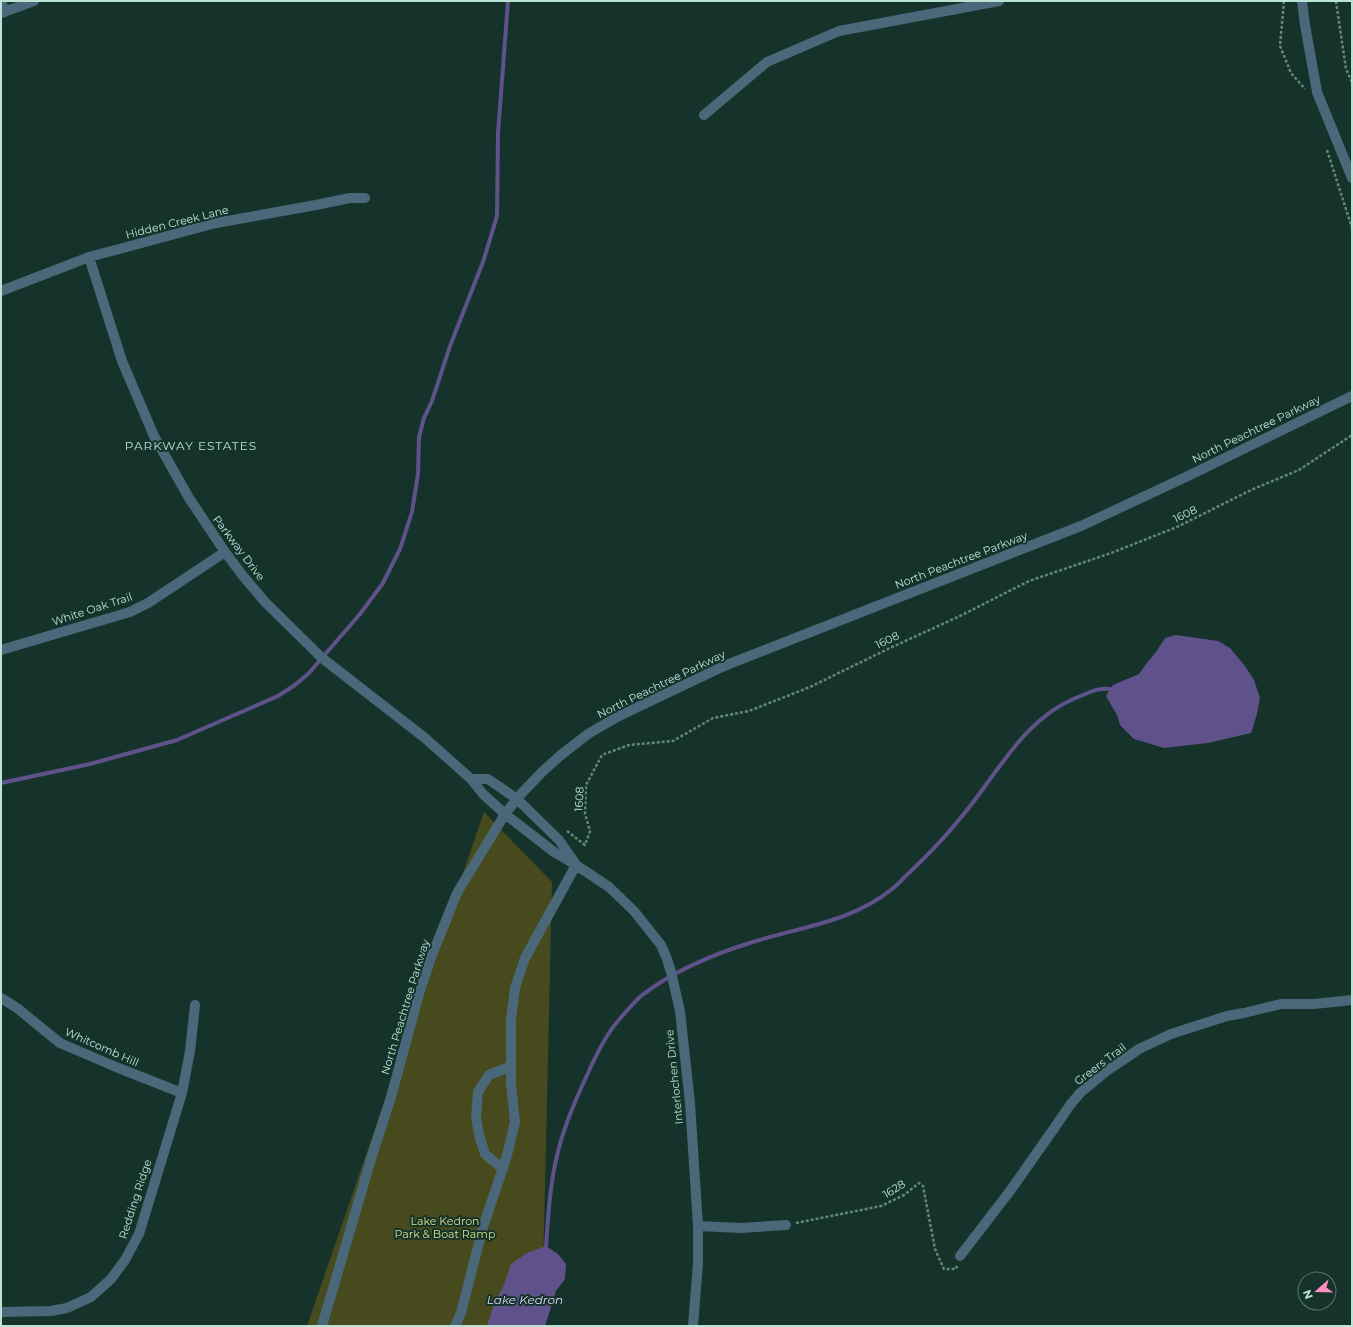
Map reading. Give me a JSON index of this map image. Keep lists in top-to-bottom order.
{
  "streets": {
    "street": [
      "Hidden Creek Lane",
      "North Peachtree Parkway",
      "Parkway Drive",
      "White Oak Trail",
      "Whitcomb Hill",
      "Greers Trail",
      "Interlochen Drive",
      "Redding Ridge"
    ],
    "path": ["1608", "1628"]
  },
  "crossings": [
    ["Hidden Creek Lane", "Parkway Drive"],
    ["North Peachtree Parkway", "Parkway Drive"],
    ["North Peachtree Parkway", "Interlochen Drive"],
    ["Parkway Drive", "White Oak Trail"],
    ["Parkway Drive", "Interlochen Drive"],
    ["Whitcomb Hill", "Redding Ridge"],
    ["Greers Trail", "1628"]
  ],
  "districts": ["PARKWAY ESTATES"],
  "water": ["Lake Kedron"],
  "parks": ["Lake Kedron Park & Boat Ramp"],
  "north": "left"
}
